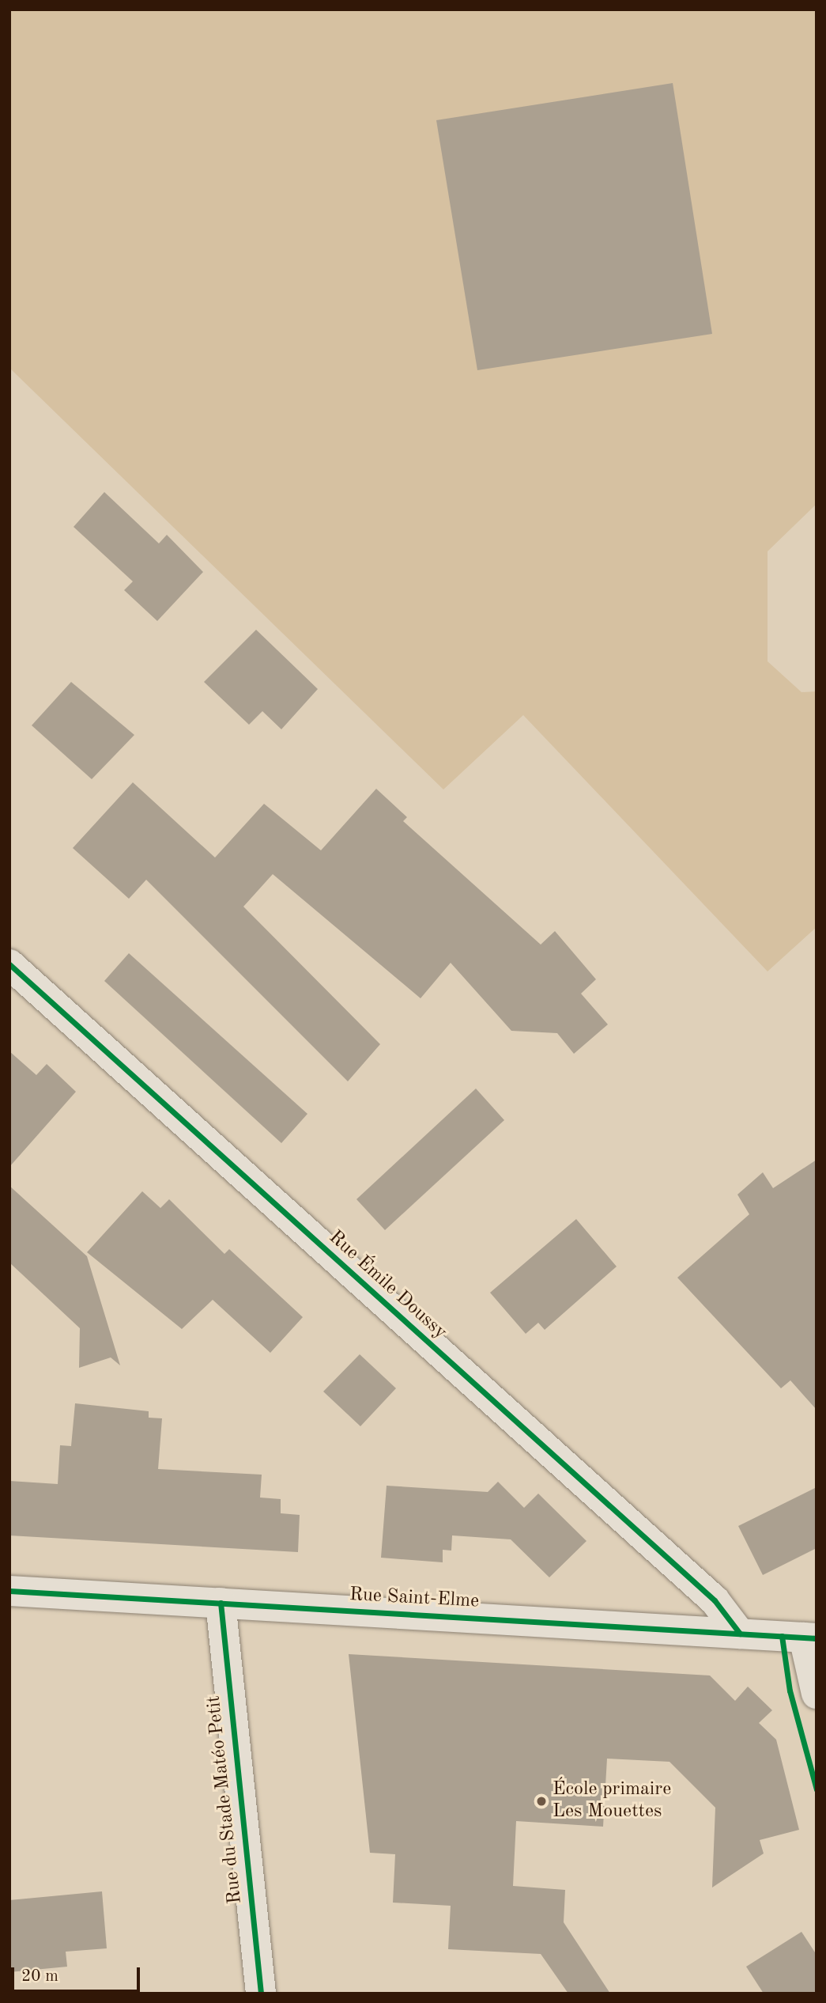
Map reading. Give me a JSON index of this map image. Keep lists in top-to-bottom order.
{
  "streets": {
    "street": ["Rue Émile Doussy", "Rue Saint-Elme", "Rue du Stade Matéo Petit"]
  },
  "crossings": [
    ["Rue Émile Doussy", "Rue Saint-Elme"],
    ["Rue Saint-Elme", "Rue du Stade Matéo Petit"]
  ],
  "places": ["École primaire Les Mouettes"],
  "scale_bar": "20 m"
}
